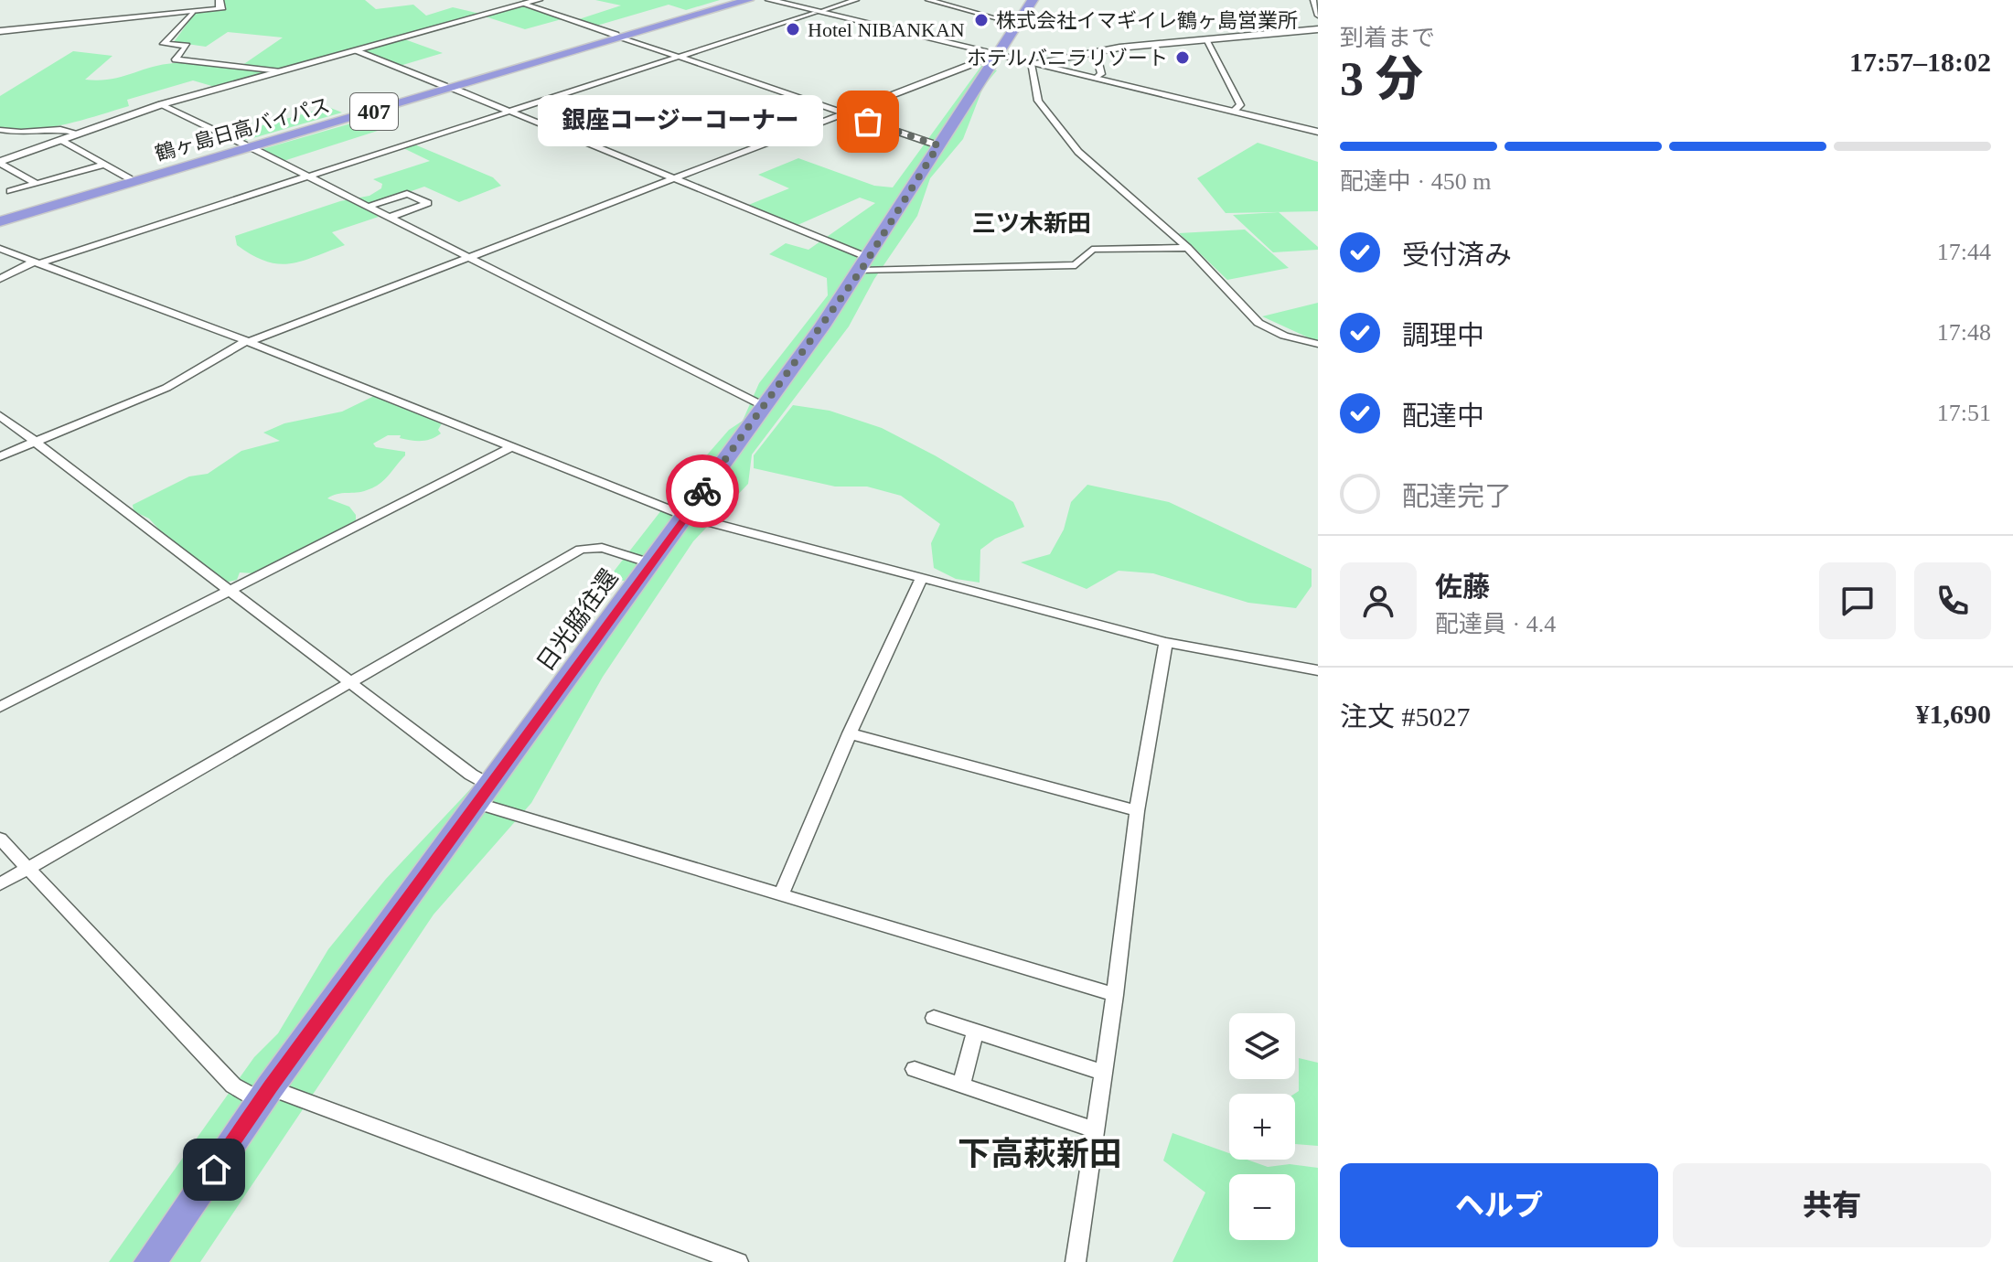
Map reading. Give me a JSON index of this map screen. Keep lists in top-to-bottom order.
{
  "streets": {
    "highway": ["407", "鶴ヶ島日高バイパス", "日光脇往還"]
  },
  "districts": ["三ツ木新田", "下高萩新田"],
  "places": [
    "株式会社イマギイレ鶴ヶ島営業所",
    "Hotel NIBANKAN",
    "ホテルバニラリゾート",
    "銀座コージーコーナー"
  ],
  "page": {
    "heading": ["3 分", "到着まで", "17:57–18:02"],
    "panel": [
      "佐藤",
      "配達員 · 4.4",
      "注文 #5027",
      "¥1,690"
    ],
    "bubble": "銀座コージーコーナー",
    "bar": "配達中 · 450 m",
    "list": [
      ["受付済み", "17:44"],
      ["調理中", "17:48"],
      ["配達中", "17:51"],
      "配達完了"
    ],
    "map_buttons": ["+", "−"],
    "buttons": ["ヘルプ", "共有"]
  }
}
